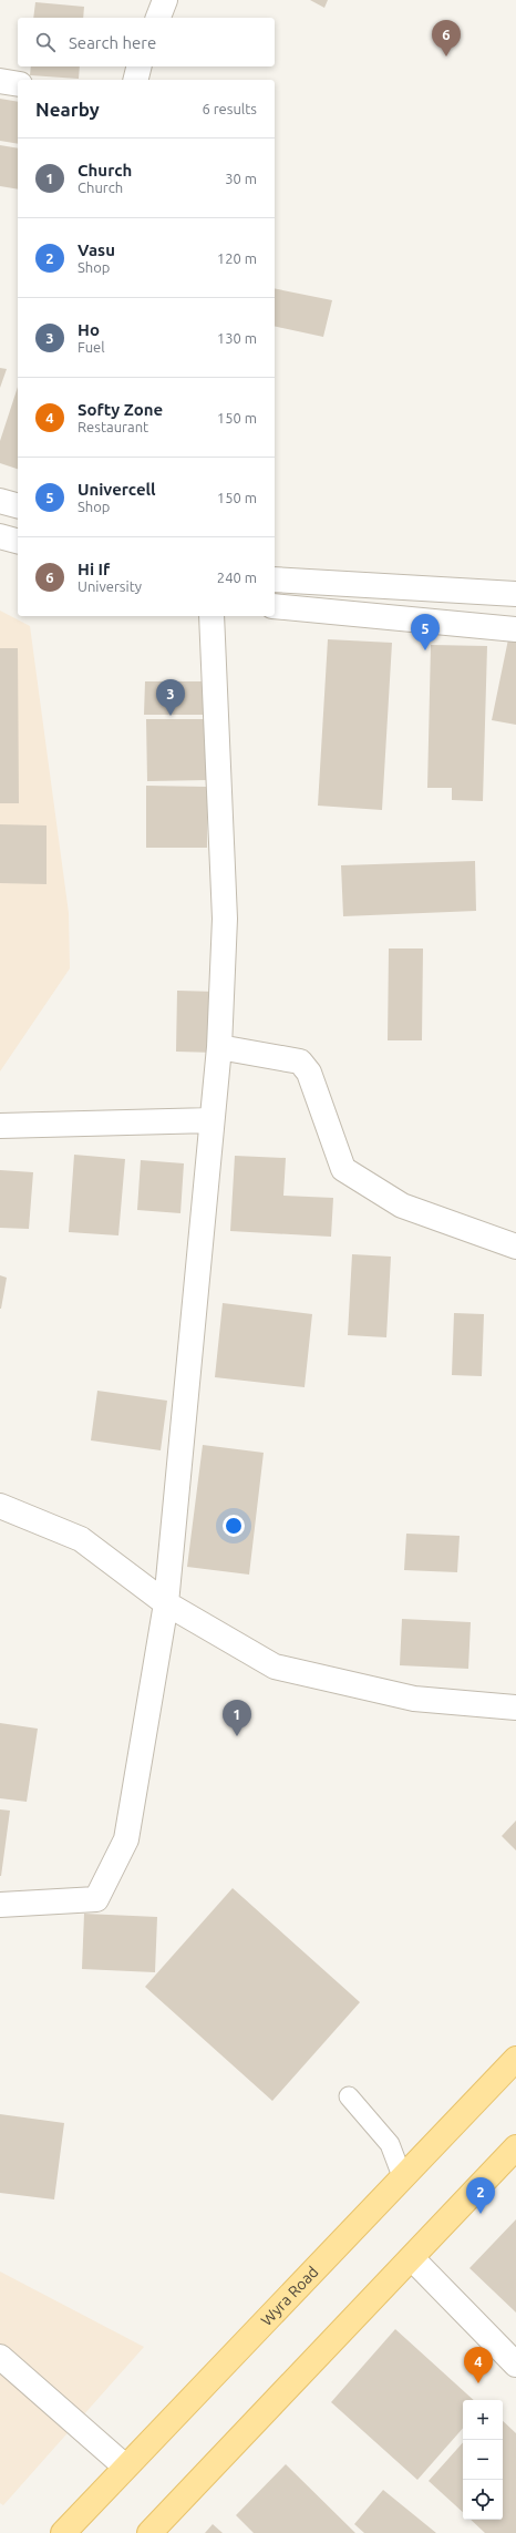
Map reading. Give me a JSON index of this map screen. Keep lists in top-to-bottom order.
{
  "streets": {
    "main road": ["Wyra Road"]
  },
  "page": {
    "search": "Search here",
    "pins": [
      "6",
      "5",
      "3",
      "1",
      "2",
      "4"
    ],
    "heading": ["Nearby", "6 results"],
    "list": [
      {
        "mark": "1",
        "name": "Church",
        "note": "Church",
        "value": "30 m"
      },
      {
        "mark": "2",
        "name": "Vasu",
        "note": "Shop",
        "value": "120 m"
      },
      {
        "mark": "3",
        "name": "Ho",
        "note": "Fuel",
        "value": "130 m"
      },
      {
        "mark": "4",
        "name": "Softy Zone",
        "note": "Restaurant",
        "value": "150 m"
      },
      {
        "mark": "5",
        "name": "Univercell",
        "note": "Shop",
        "value": "150 m"
      },
      {
        "mark": "6",
        "name": "Hi If",
        "note": "University",
        "value": "240 m"
      }
    ],
    "map_buttons": ["+", "−"]
  }
}
